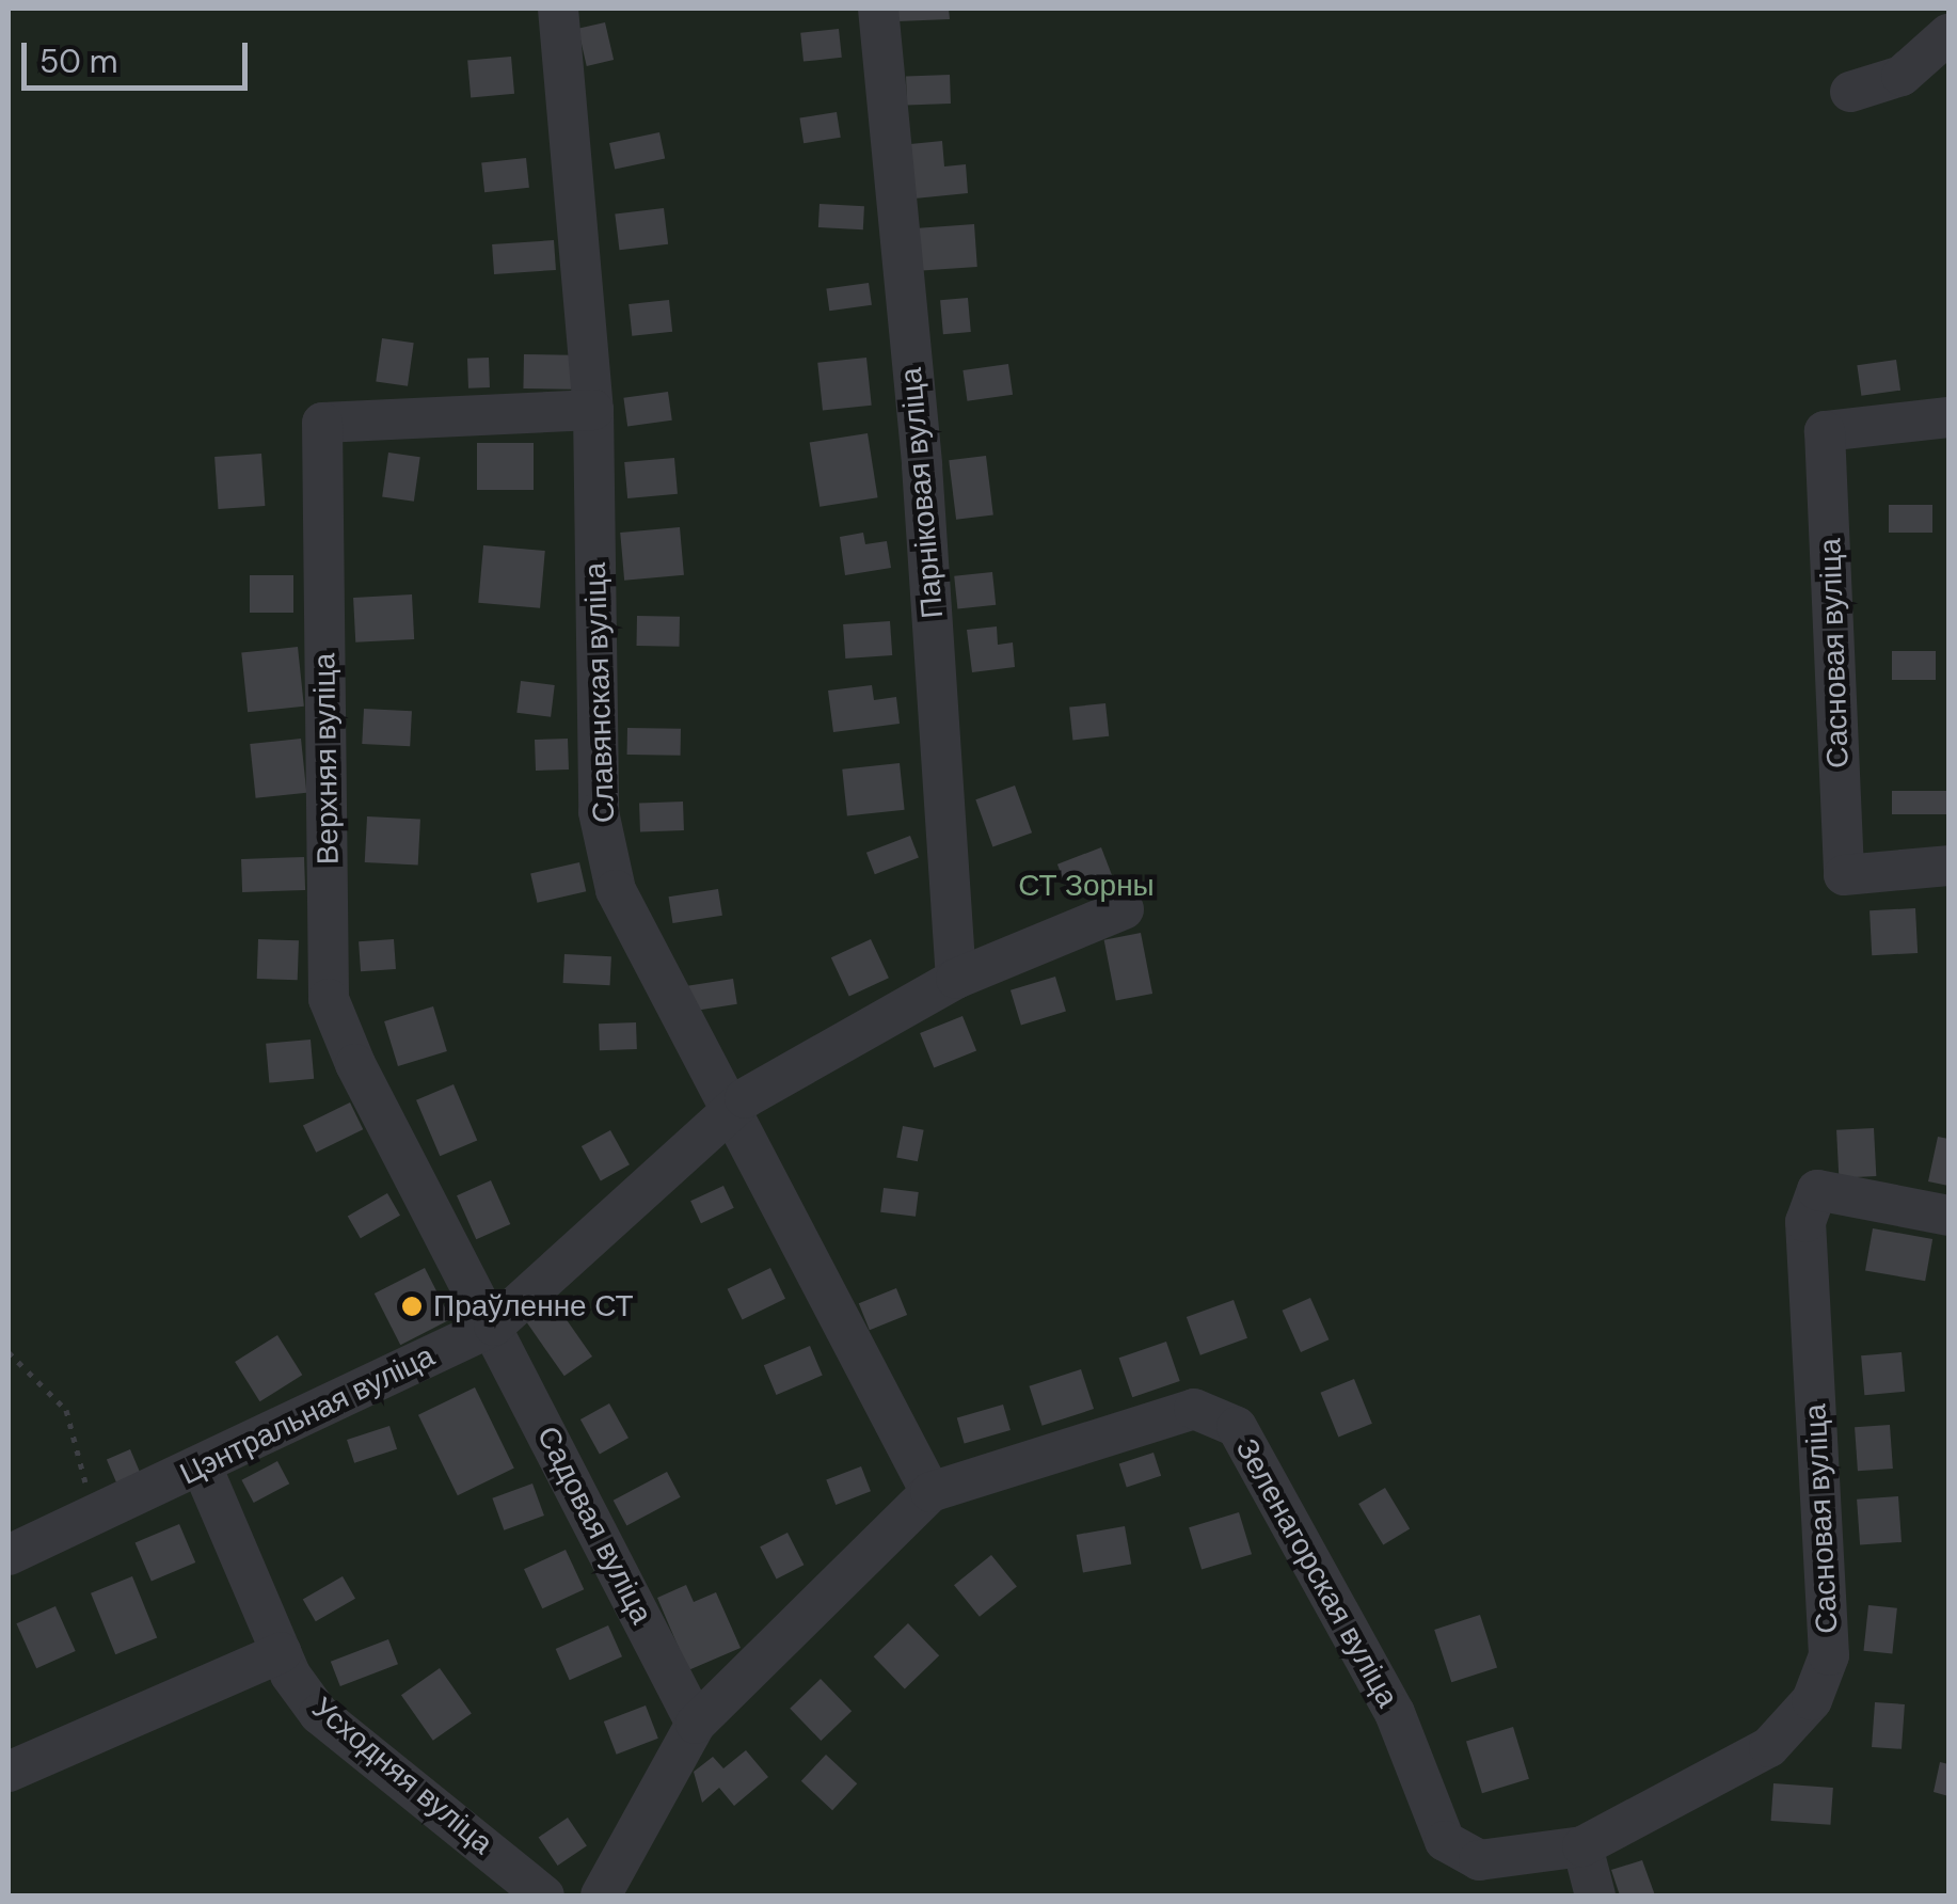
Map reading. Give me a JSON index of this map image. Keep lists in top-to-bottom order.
{
  "streets": {
    "street": [
      "Парніковая вуліца",
      "Сасновая вуліца",
      "Славянская вуліца",
      "Верхняя вуліца",
      "Цэнтральная вуліца",
      "Садовая вуліца",
      "Зеленагорская вуліца",
      "Усходняя вуліца"
    ]
  },
  "crossings": [
    ["Парніковая вуліца", "Цэнтральная вуліца"],
    ["Сасновая вуліца", "Зеленагорская вуліца"],
    ["Славянская вуліца", "Верхняя вуліца"],
    ["Славянская вуліца", "Цэнтральная вуліца"],
    ["Славянская вуліца", "Зеленагорская вуліца"],
    ["Верхняя вуліца", "Цэнтральная вуліца"],
    ["Верхняя вуліца", "Садовая вуліца"],
    ["Цэнтральная вуліца", "Садовая вуліца"],
    ["Цэнтральная вуліца", "Усходняя вуліца"],
    ["Садовая вуліца", "Зеленагорская вуліца"]
  ],
  "parks": ["СТ Зорны"],
  "places": ["Праўленне СТ"],
  "scale_bar": "50 m"
}
